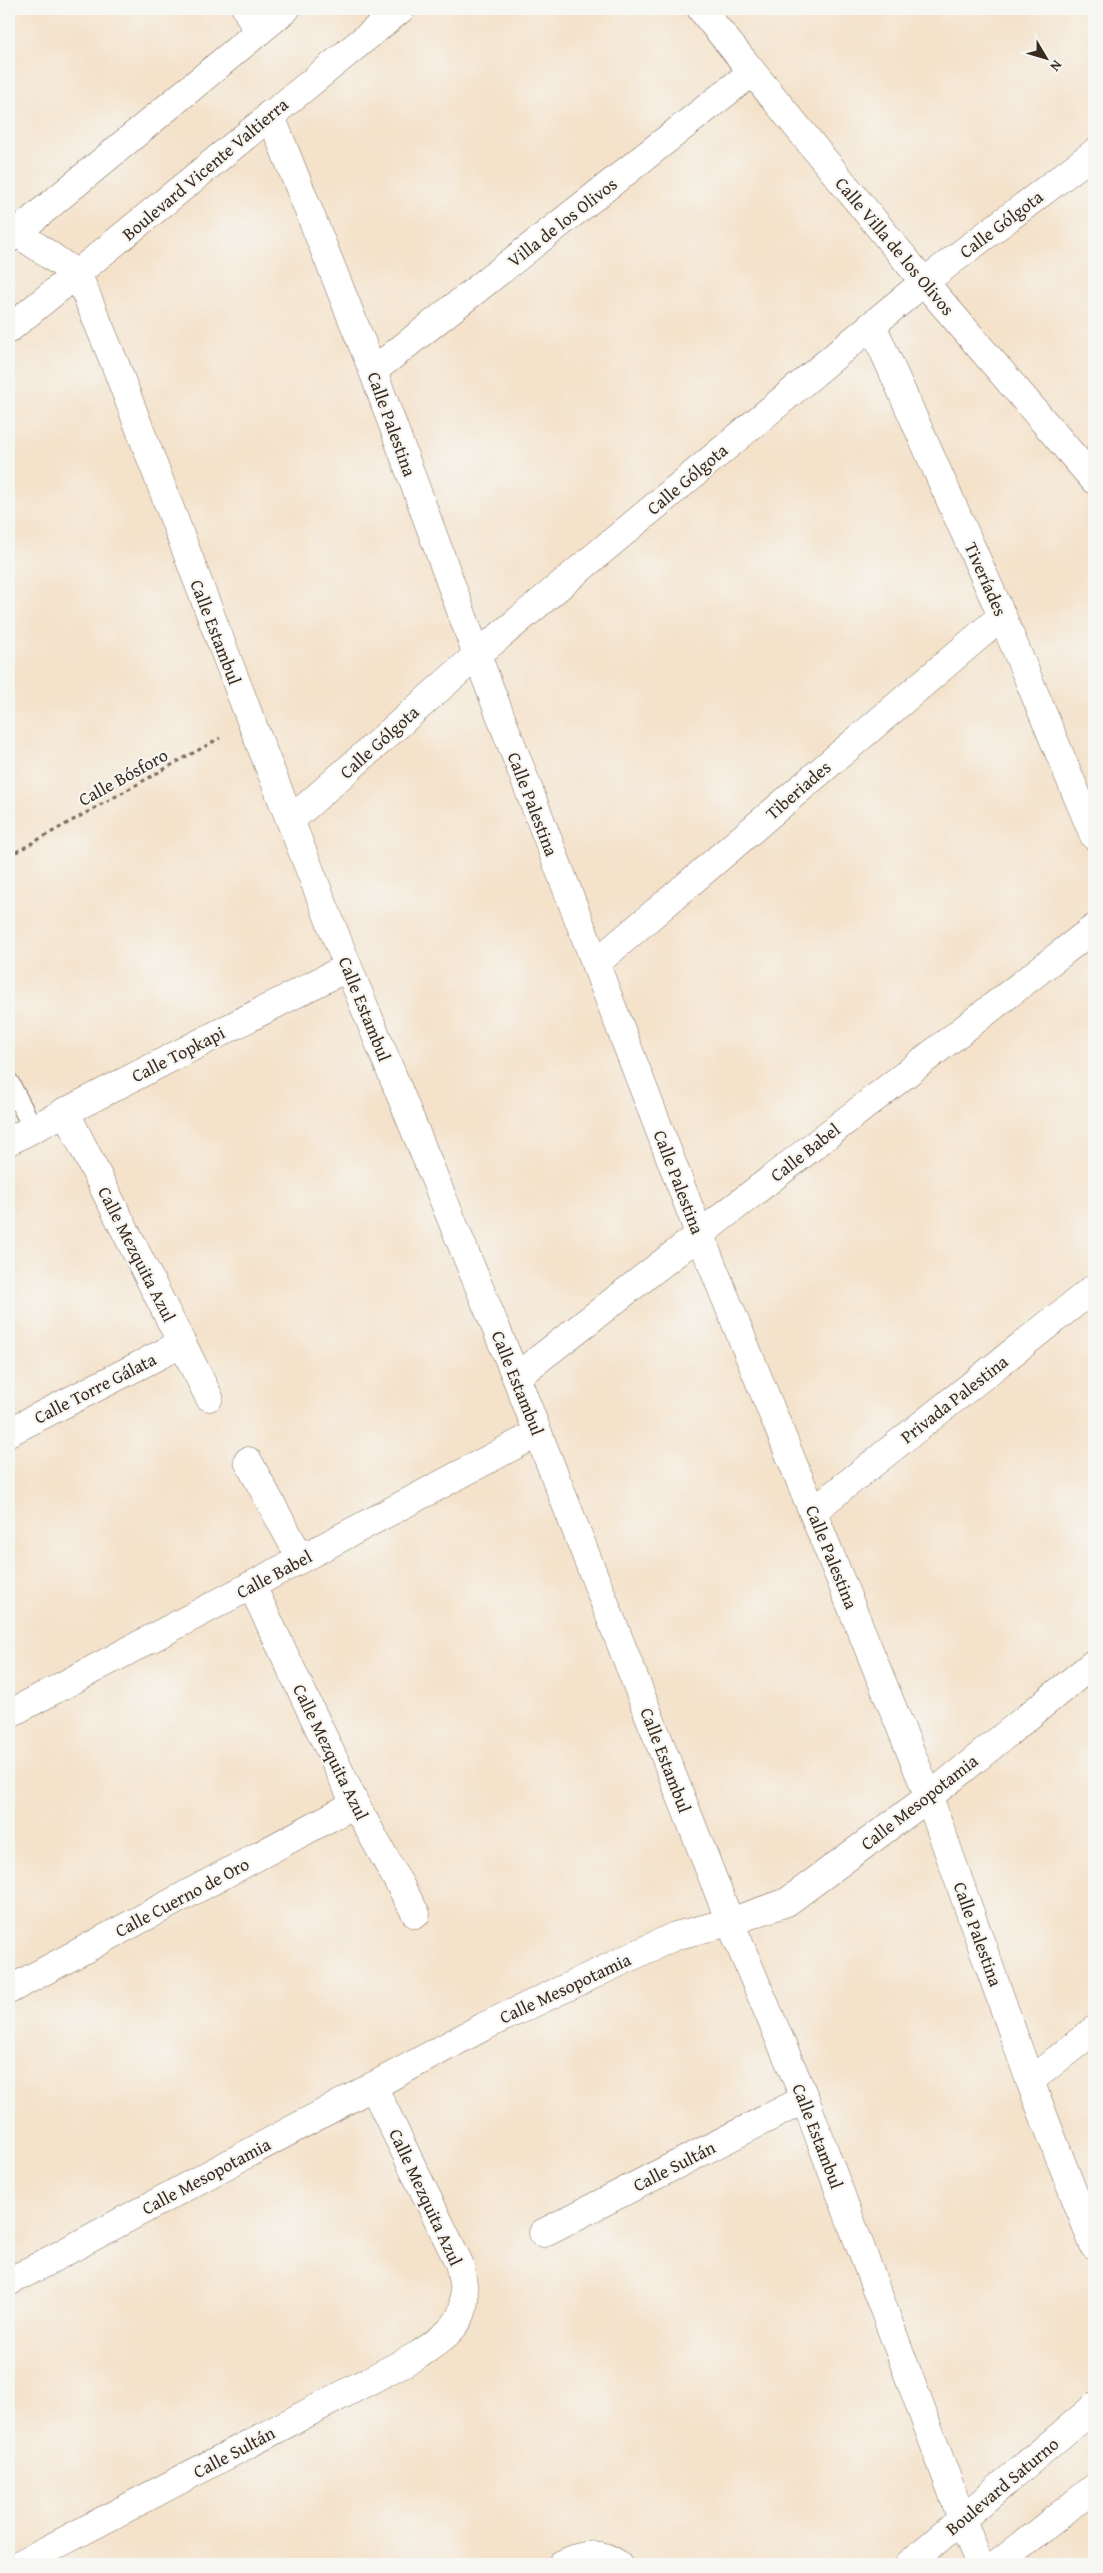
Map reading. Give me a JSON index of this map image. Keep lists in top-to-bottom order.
{
  "streets": {
    "street": [
      "Boulevard Vicente Valtierra",
      "Villa de los Olivos",
      "Calle Gólgota",
      "Calle Villa de los Olivos",
      "Calle Palestina",
      "Tiveríades",
      "Calle Estambul",
      "Tiberiades",
      "Calle Topkapi",
      "Calle Babel",
      "Calle Mezquita Azul",
      "Calle Torre Gálata",
      "Privada Palestina",
      "Calle Mesopotamia",
      "Calle Cuerno de Oro",
      "Calle Sultán",
      "Boulevard Saturno"
    ],
    "path": ["Calle Bósforo"]
  },
  "crossings": [
    ["Boulevard Vicente Valtierra", "Calle Palestina"],
    ["Boulevard Vicente Valtierra", "Calle Estambul"],
    ["Villa de los Olivos", "Calle Villa de los Olivos"],
    ["Villa de los Olivos", "Calle Palestina"],
    ["Calle Gólgota", "Calle Villa de los Olivos"],
    ["Calle Gólgota", "Calle Palestina"],
    ["Calle Gólgota", "Tiveríades"],
    ["Calle Gólgota", "Calle Estambul"],
    ["Calle Palestina", "Tiberiades"],
    ["Calle Palestina", "Calle Babel"],
    ["Calle Palestina", "Privada Palestina"],
    ["Calle Palestina", "Calle Mesopotamia"],
    ["Tiveríades", "Tiberiades"],
    ["Calle Estambul", "Calle Bósforo"],
    ["Calle Estambul", "Calle Topkapi"],
    ["Calle Estambul", "Calle Babel"],
    ["Calle Estambul", "Calle Mesopotamia"],
    ["Calle Estambul", "Calle Sultán"],
    ["Calle Estambul", "Boulevard Saturno"],
    ["Calle Topkapi", "Calle Mezquita Azul"],
    ["Calle Babel", "Calle Mezquita Azul"],
    ["Calle Mezquita Azul", "Calle Torre Gálata"],
    ["Calle Mezquita Azul", "Calle Mesopotamia"],
    ["Calle Mezquita Azul", "Calle Cuerno de Oro"],
    ["Calle Mezquita Azul", "Calle Sultán"]
  ],
  "north": "bottom right"
}
